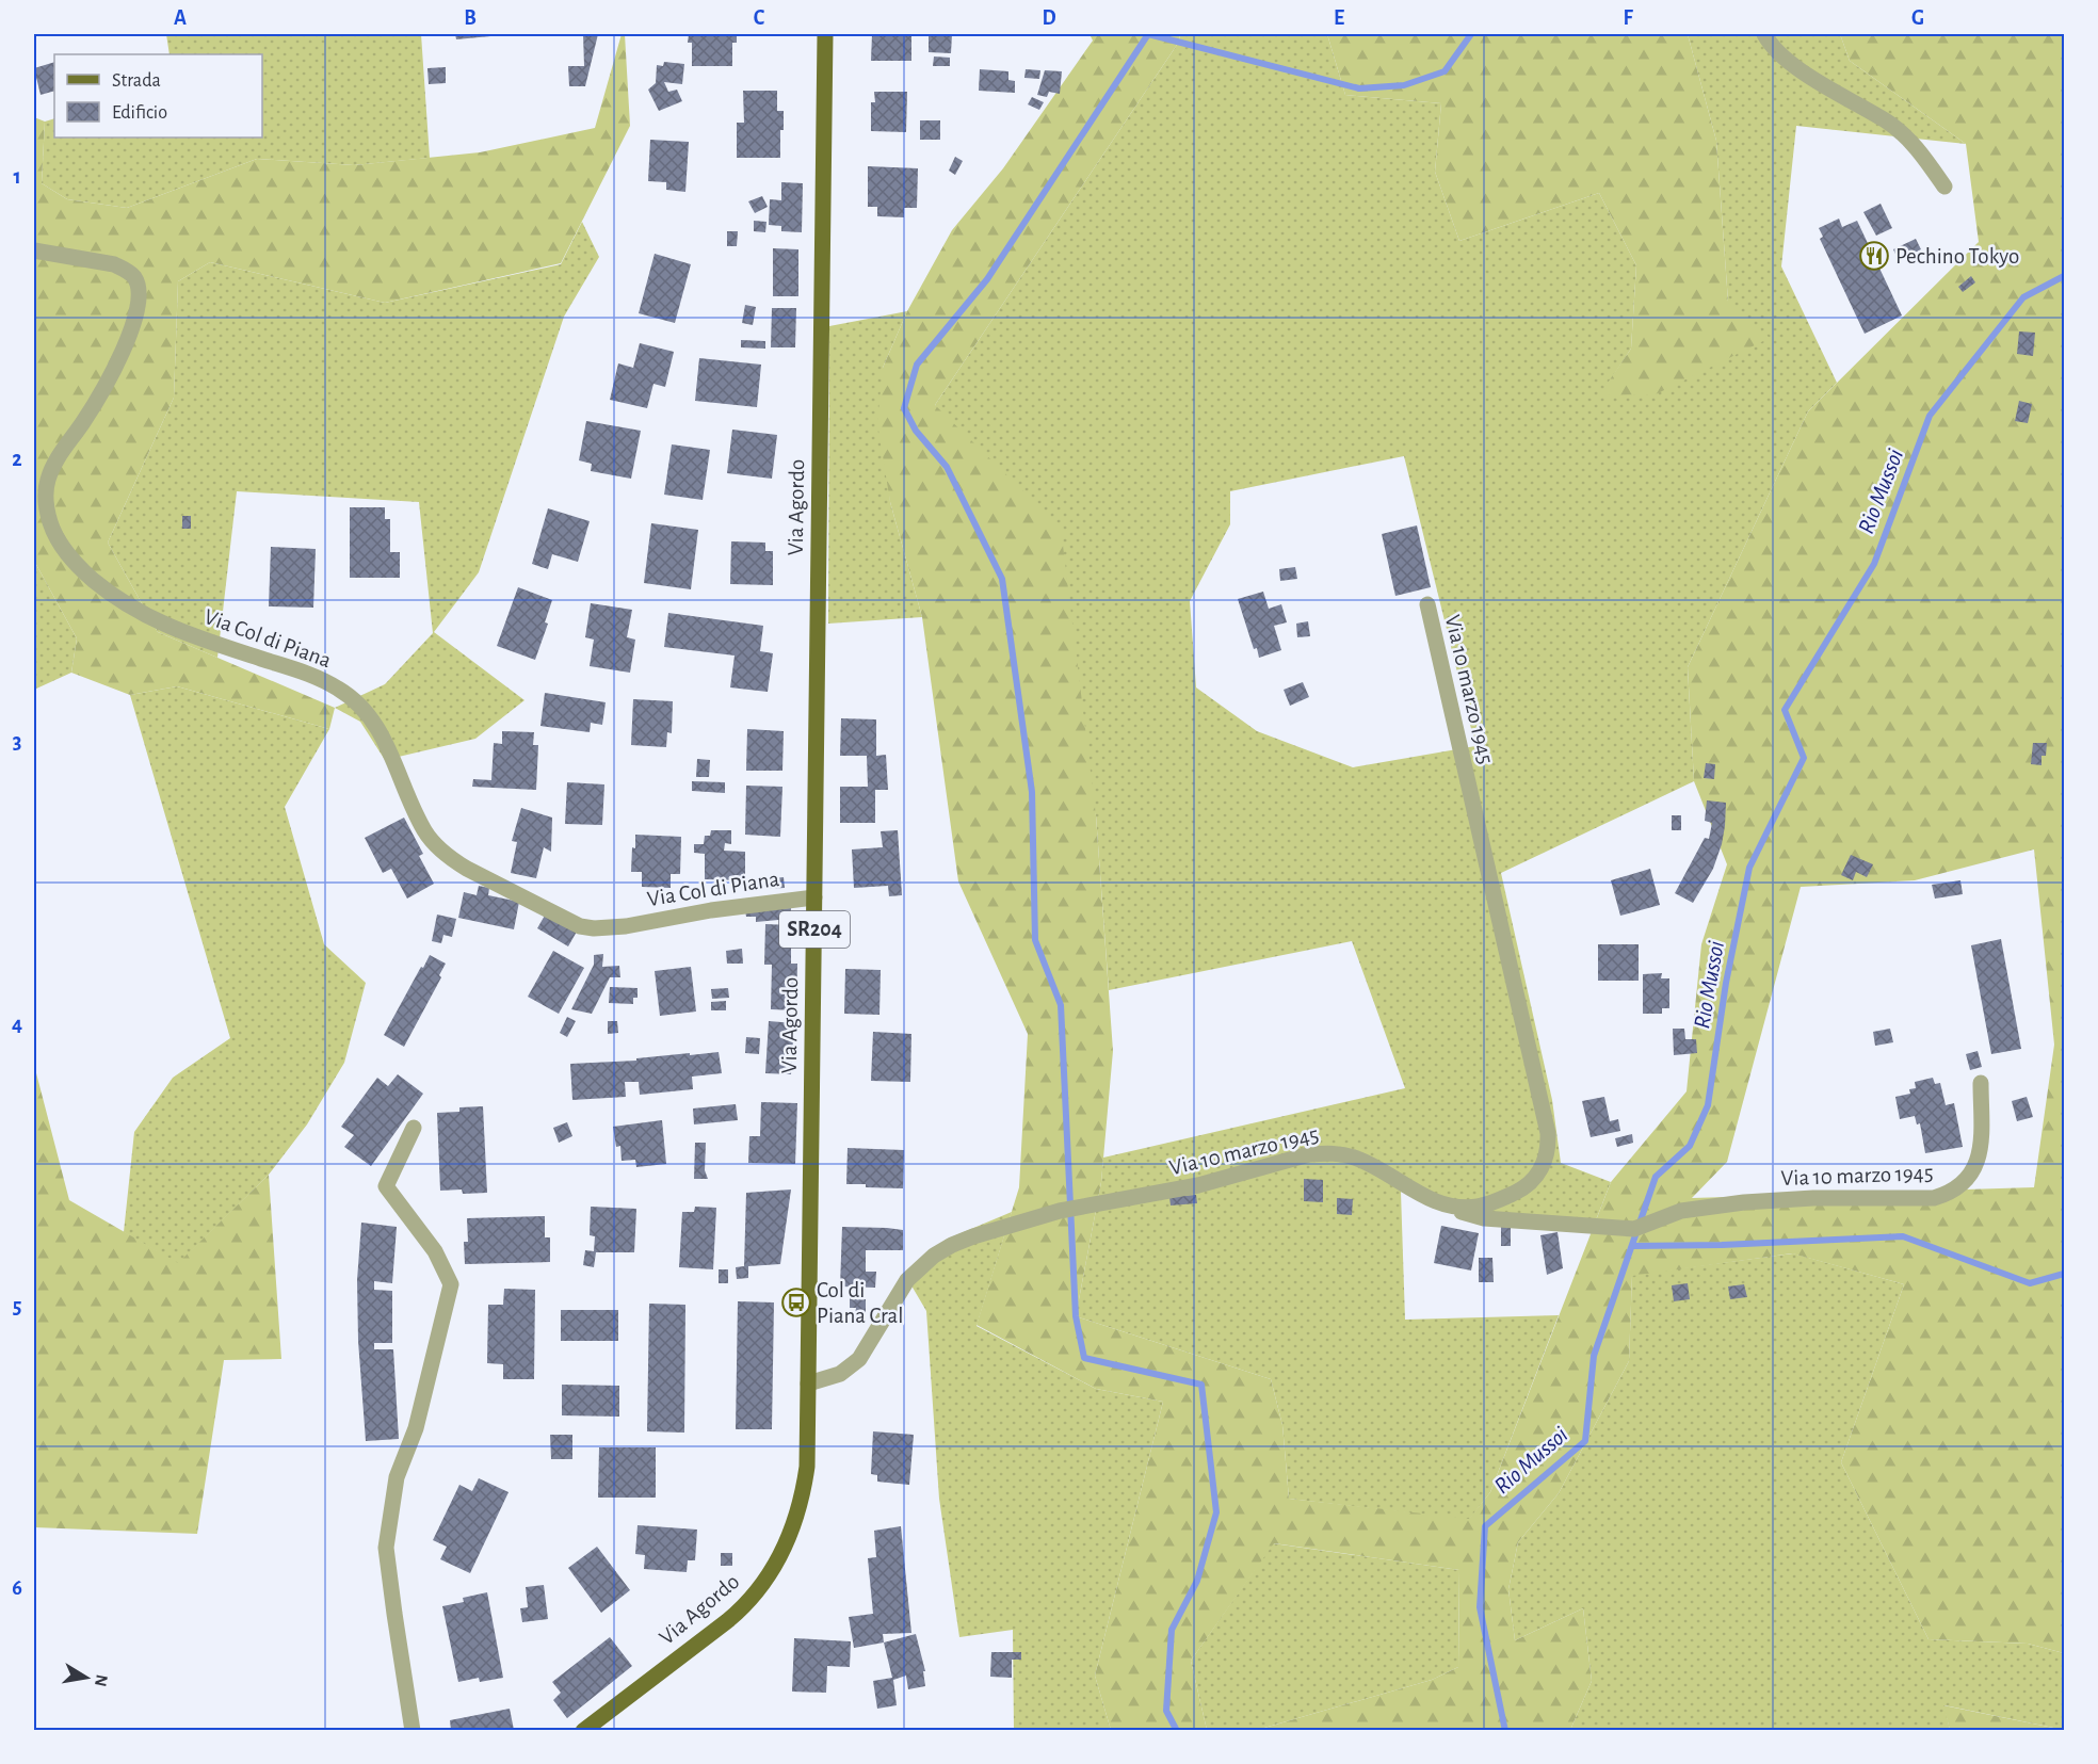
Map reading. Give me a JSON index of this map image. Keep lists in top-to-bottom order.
{
  "streets": {
    "main road": ["Via Agordo", "SR204"],
    "street": ["Via Col di Piana", "Via 10 marzo 1945"]
  },
  "crossings": [
    ["Via Agordo", "Via Col di Piana"],
    ["Via Agordo", "Via 10 marzo 1945"]
  ],
  "water": ["Rio Mussoi"],
  "places": {
    "restaurant": ["Pechino Tokyo"],
    "bus stop": ["Col di Piana Cral"]
  },
  "legend": ["Strada", "Edificio"],
  "north": "right",
  "grid": {
    "columns": [
      "A",
      "B",
      "C",
      "D",
      "E",
      "F",
      "G"
    ],
    "rows": [
      "1",
      "2",
      "3",
      "4",
      "5",
      "6"
    ]
  }
}
